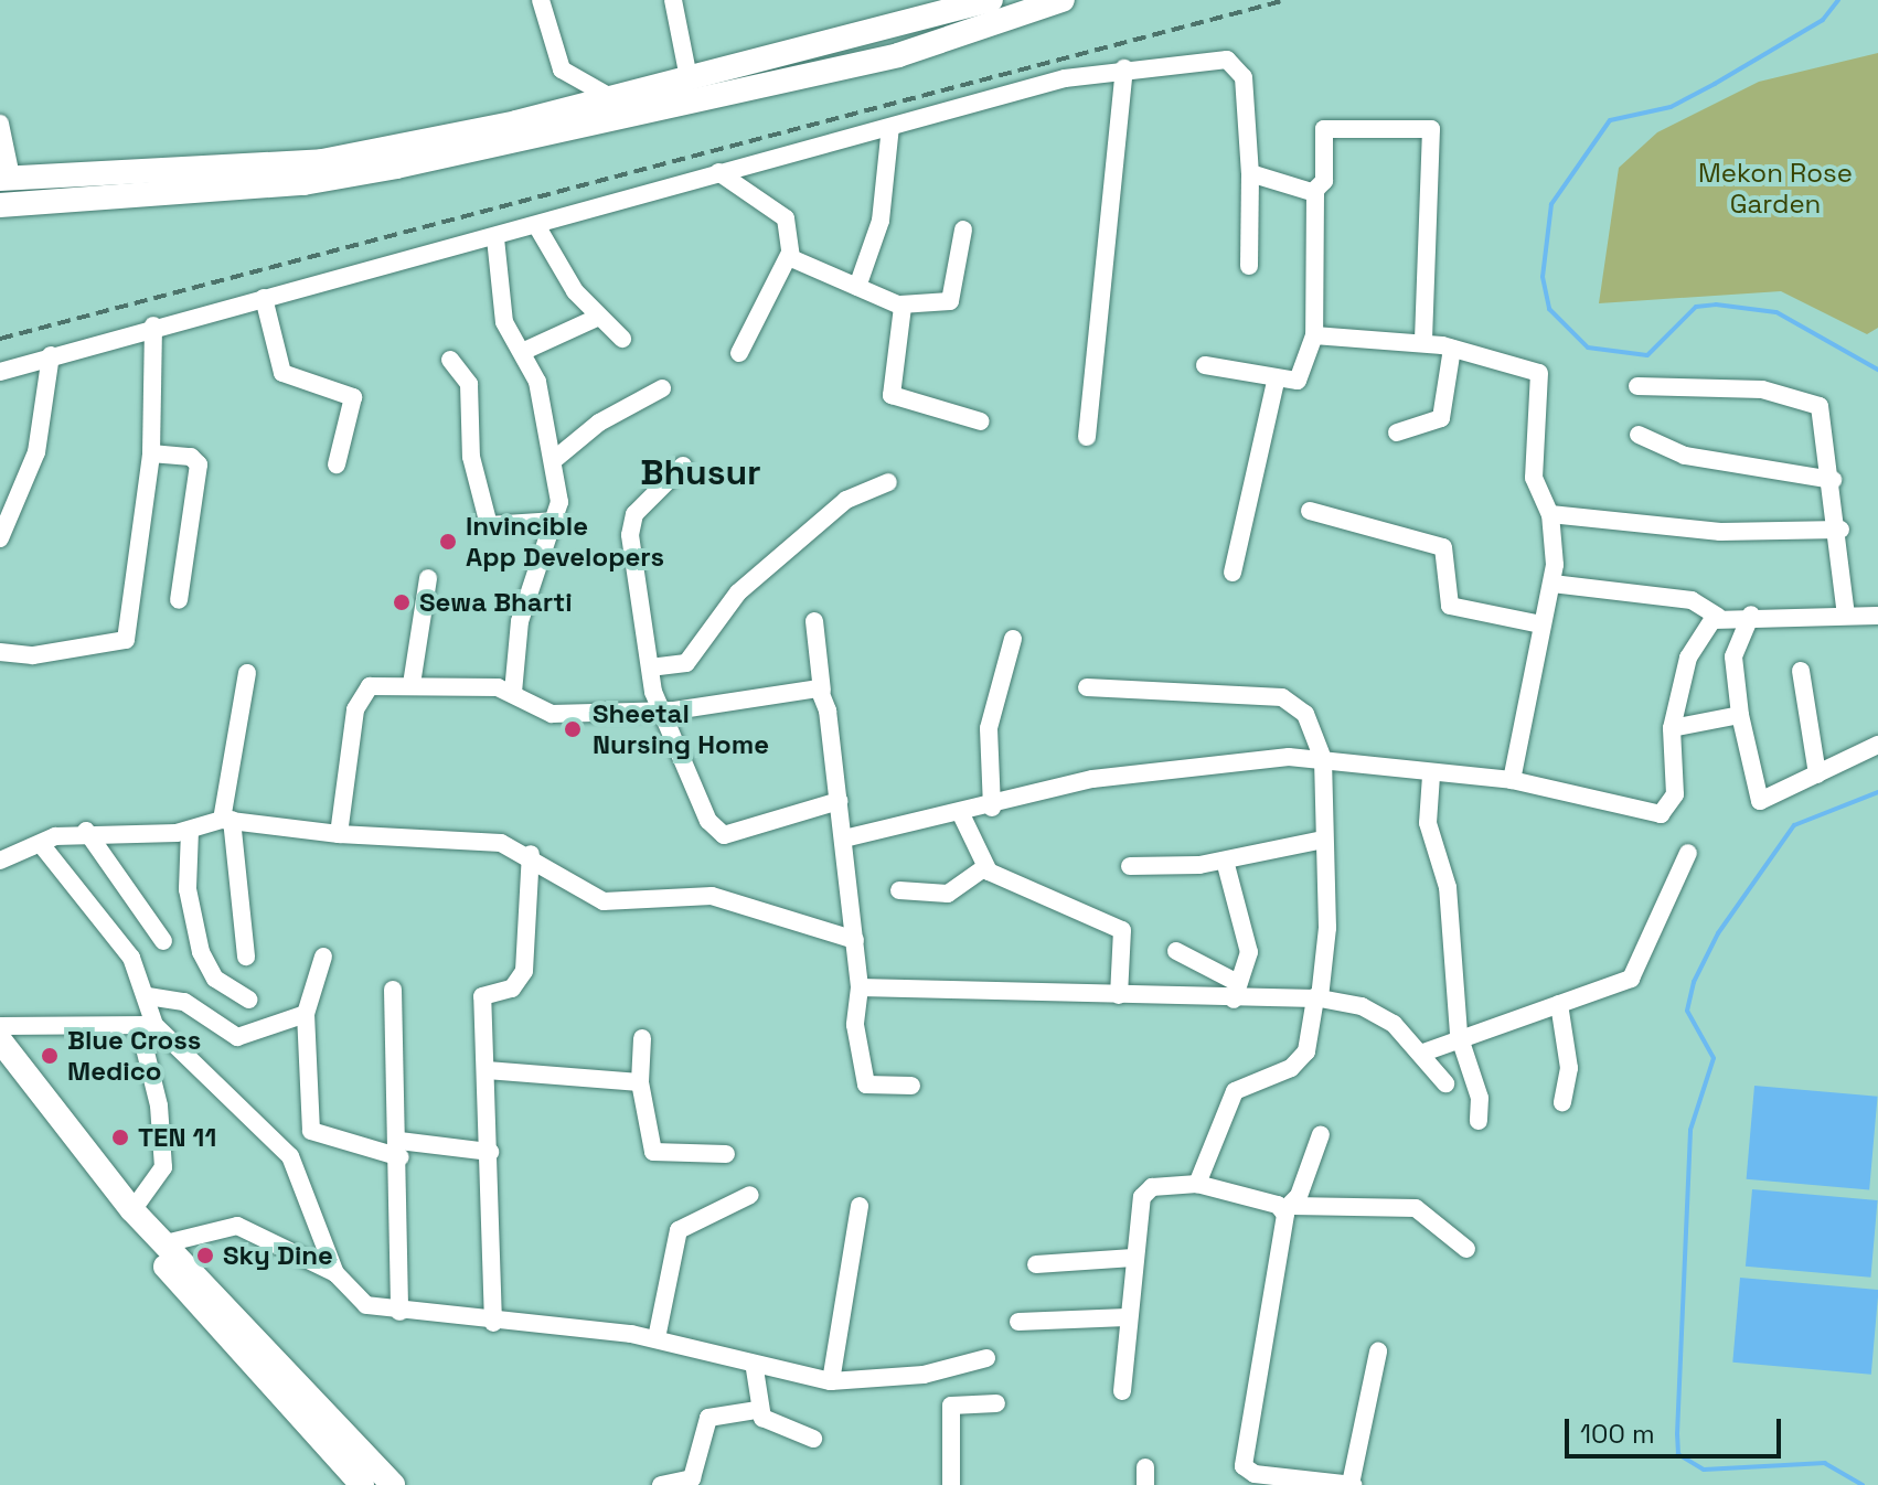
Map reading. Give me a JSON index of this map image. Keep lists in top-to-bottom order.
{
  "districts": ["Bhusur"],
  "parks": ["Mekon Rose Garden"],
  "places": [
    "Invincible App Developers",
    "Sewa Bharti",
    "Sheetal Nursing Home",
    "Blue Cross Medico",
    "TEN 11",
    "Sky Dine"
  ],
  "scale_bar": "100 m"
}
